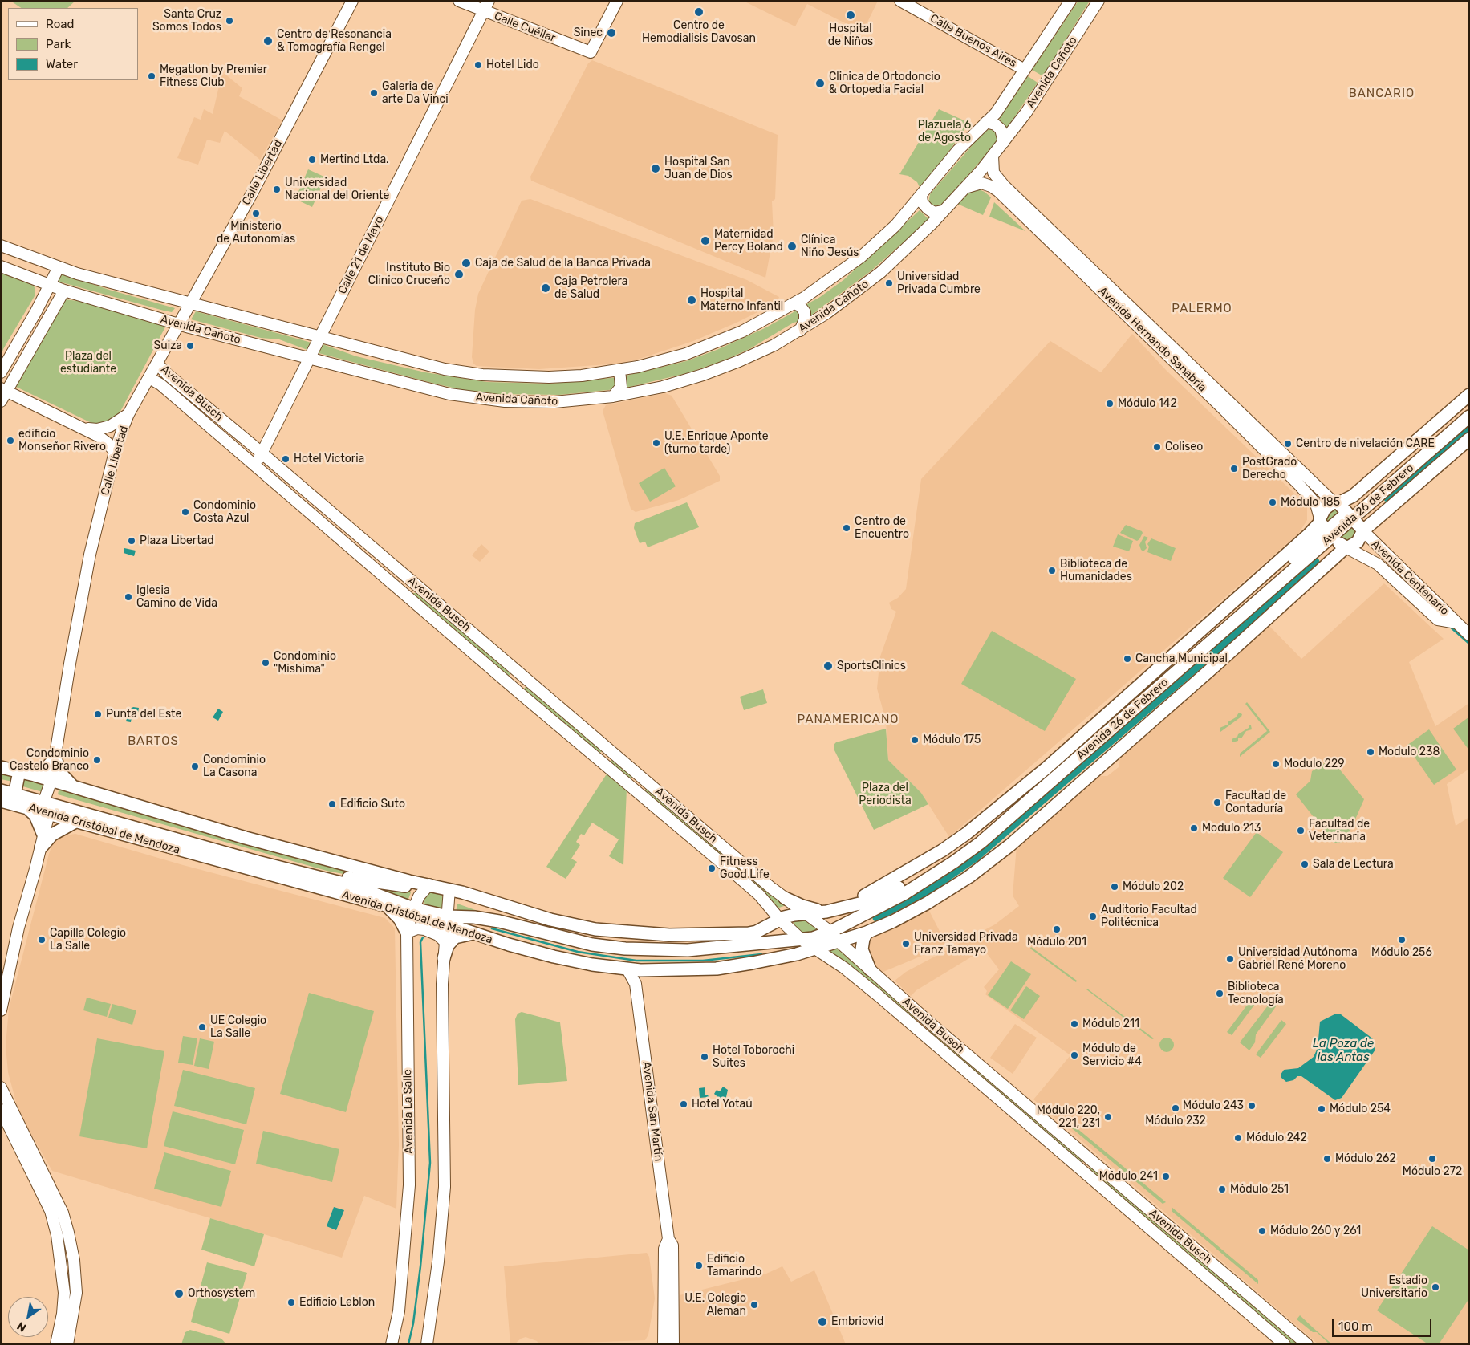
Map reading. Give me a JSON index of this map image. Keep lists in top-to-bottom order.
{
  "streets": {
    "main road": [
      "Calle Cuéllar",
      "Calle Buenos Aires",
      "Avenida Cañoto",
      "Calle Libertad",
      "Calle 21 de Mayo",
      "Avenida Hernando Sanabria",
      "Avenida Busch",
      "Avenida 26 de Febrero",
      "Avenida Centenario",
      "Avenida Cristóbal de Mendoza",
      "Avenida La Salle",
      "Avenida San Martín"
    ]
  },
  "crossings": [
    ["Calle Cuéllar", "Calle 21 de Mayo"],
    ["Calle Buenos Aires", "Avenida Cañoto"],
    ["Avenida Cañoto", "Calle Libertad"],
    ["Avenida Cañoto", "Calle 21 de Mayo"],
    ["Avenida Cañoto", "Avenida Hernando Sanabria"],
    ["Calle Libertad", "Avenida Busch"],
    ["Calle Libertad", "Avenida Cristóbal de Mendoza"],
    ["Calle 21 de Mayo", "Avenida Busch"],
    ["Avenida Hernando Sanabria", "Avenida 26 de Febrero"],
    ["Avenida Busch", "Avenida 26 de Febrero"],
    ["Avenida Busch", "Avenida Cristóbal de Mendoza"],
    ["Avenida 26 de Febrero", "Avenida Centenario"],
    ["Avenida 26 de Febrero", "Avenida Cristóbal de Mendoza"],
    ["Avenida Cristóbal de Mendoza", "Avenida La Salle"],
    ["Avenida Cristóbal de Mendoza", "Avenida San Martín"]
  ],
  "districts": [
    "BANCARIO",
    "PALERMO",
    "PANAMERICANO",
    "BARTOS"
  ],
  "water": ["La Poza de las Antas"],
  "parks": ["Plazuela 6 de Agosto", "Plaza del estudiante", "Plaza del Periodista"],
  "places": [
    "Centro de Hemodialisis Davosan",
    "Hospital de Niños",
    "Santa Cruz Somos Todos",
    "Sinec",
    "Centro de Resonancia & Tomografía Rengel",
    "Hotel Lido",
    "Megatlon by Premier Fitness Club",
    "Clinica de Ortodoncio & Ortopedia Facial",
    "Galeria de arte Da Vinci",
    "Mertind Ltda.",
    "Hospital San Juan de Dios",
    "Universidad Nacional del Oriente",
    "Ministerio de Autonomías",
    "Maternidad Percy Boland",
    "Clínica Niño Jesús",
    "Caja de Salud de la Banca Privada",
    "Instituto Bio Clinico Cruceño",
    "Universidad Privada Cumbre",
    "Caja Petrolera de Salud",
    "Hospital Materno Infantil",
    "Suiza",
    "Módulo 142",
    "edificio Monseñor Rivero",
    "U.E. Enrique Aponte (turno tarde)",
    "Centro de nivelación CARE",
    "Coliseo",
    "Hotel Victoria",
    "PostGrado Derecho",
    "Módulo 185",
    "Condominio Costa Azul",
    "Centro de Encuentro",
    "Plaza Libertad",
    "Biblioteca de Humanidades",
    "Iglesia Camino de Vida",
    "Cancha Municipal",
    "Condominio \"Mishima\"",
    "SportsClinics",
    "Punta del Este",
    "Módulo 175",
    "Modulo 238",
    "Condominio Castelo Branco",
    "Modulo 229",
    "Condominio La Casona",
    "Facultad de Contaduría",
    "Edificio Suto",
    "Modulo 213",
    "Facultad de Veterinaria",
    "Sala de Lectura",
    "Fitness Good Life",
    "Módulo 202",
    "Auditorio Facultad Politécnica",
    "Módulo 201",
    "Capilla Colegio La Salle",
    "Módulo 256",
    "Universidad Privada Franz Tamayo",
    "Universidad Autónoma Gabriel René Moreno",
    "Biblioteca Tecnología",
    "Módulo 211",
    "UE Colegio La Salle",
    "Módulo de Servicio #4",
    "Hotel Toborochi Suites",
    "Hotel Yotaú",
    "Módulo 243",
    "Módulo 232",
    "Módulo 254",
    "Módulo 220, 221, 231",
    "Módulo 242",
    "Módulo 262",
    "Módulo 272",
    "Módulo 241",
    "Módulo 251",
    "Módulo 260 y 261",
    "Edificio Tamarindo",
    "Estadio Universitario",
    "Orthosystem",
    "Edificio Leblon",
    "U.E. Colegio Aleman",
    "Embriovid"
  ],
  "legend": ["Road", "Park", "Water"],
  "scale_bar": "100 m",
  "north": "bottom left"
}
